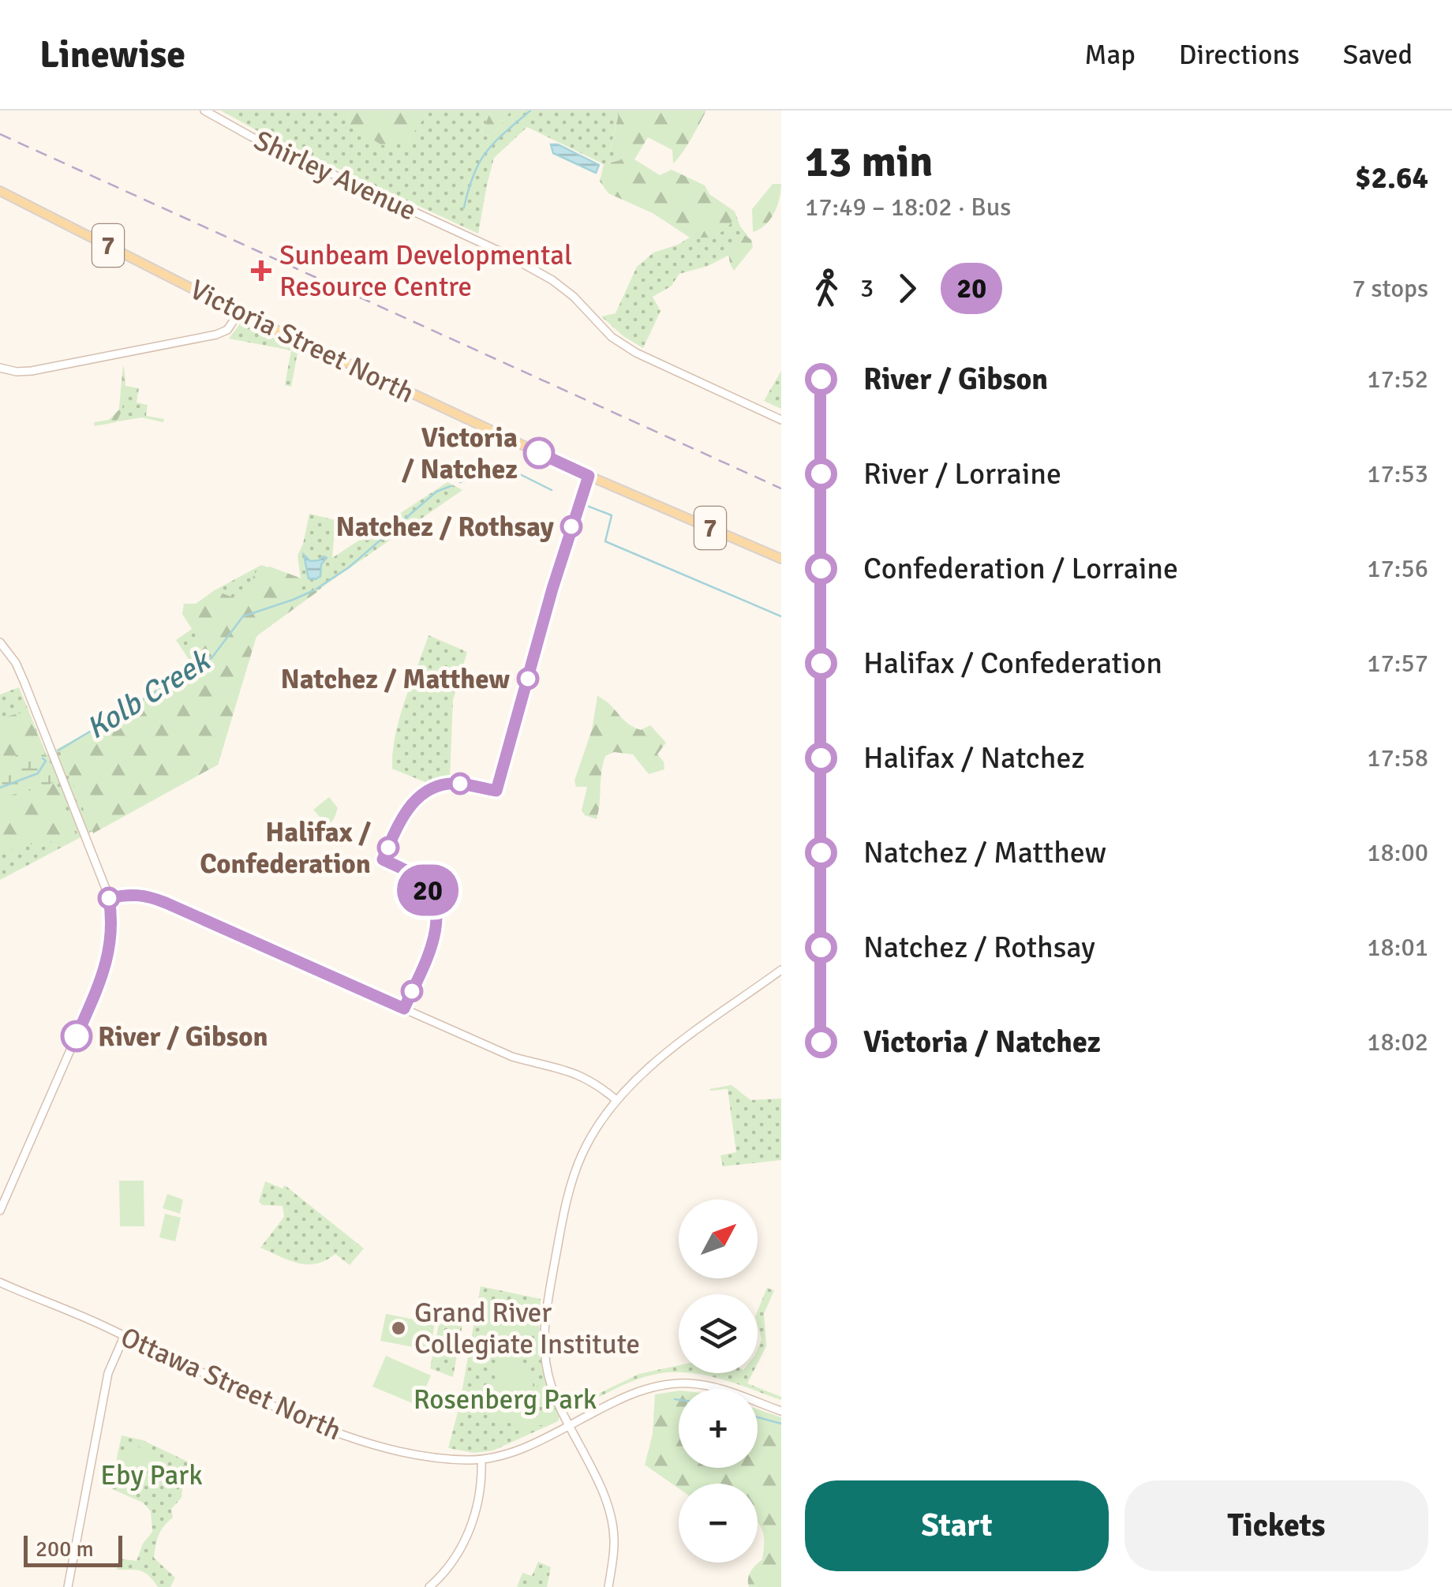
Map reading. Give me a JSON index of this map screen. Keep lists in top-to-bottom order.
{
  "streets": {
    "main road": [
      "Shirley Avenue",
      "7",
      "Victoria Street North",
      "Ottawa Street North"
    ]
  },
  "water": ["Kolb Creek"],
  "parks": ["Rosenberg Park", "Eby Park"],
  "places": {
    "health": ["Sunbeam Developmental Resource Centre"],
    "other": [
      "Victoria / Natchez",
      "Natchez / Rothsay",
      "Natchez / Matthew",
      "Halifax / Confederation",
      "River / Gibson",
      "Grand River Collegiate Institute"
    ]
  },
  "lines": ["bus line 20"],
  "scale_bar": "200 m",
  "north": "top right",
  "page": {
    "header": "Linewise",
    "nav": ["Map", "Directions", "Saved"],
    "on_map": "20",
    "heading": ["13 min", "17:49 – 18:02 · Bus", "$2.64"],
    "legs": ["3", "20", "7 stops"],
    "list": [
      {
        "name": "River / Gibson",
        "value": "17:52"
      },
      {
        "name": "River / Lorraine",
        "value": "17:53"
      },
      {
        "name": "Confederation / Lorraine",
        "value": "17:56"
      },
      {
        "name": "Halifax / Confederation",
        "value": "17:57"
      },
      {
        "name": "Halifax / Natchez",
        "value": "17:58"
      },
      {
        "name": "Natchez / Matthew",
        "value": "18:00"
      },
      {
        "name": "Natchez / Rothsay",
        "value": "18:01"
      },
      {
        "name": "Victoria / Natchez",
        "value": "18:02"
      }
    ],
    "map_buttons": ["+", "−"],
    "buttons": ["Start", "Tickets"],
    "scale": "200 m"
  }
}
